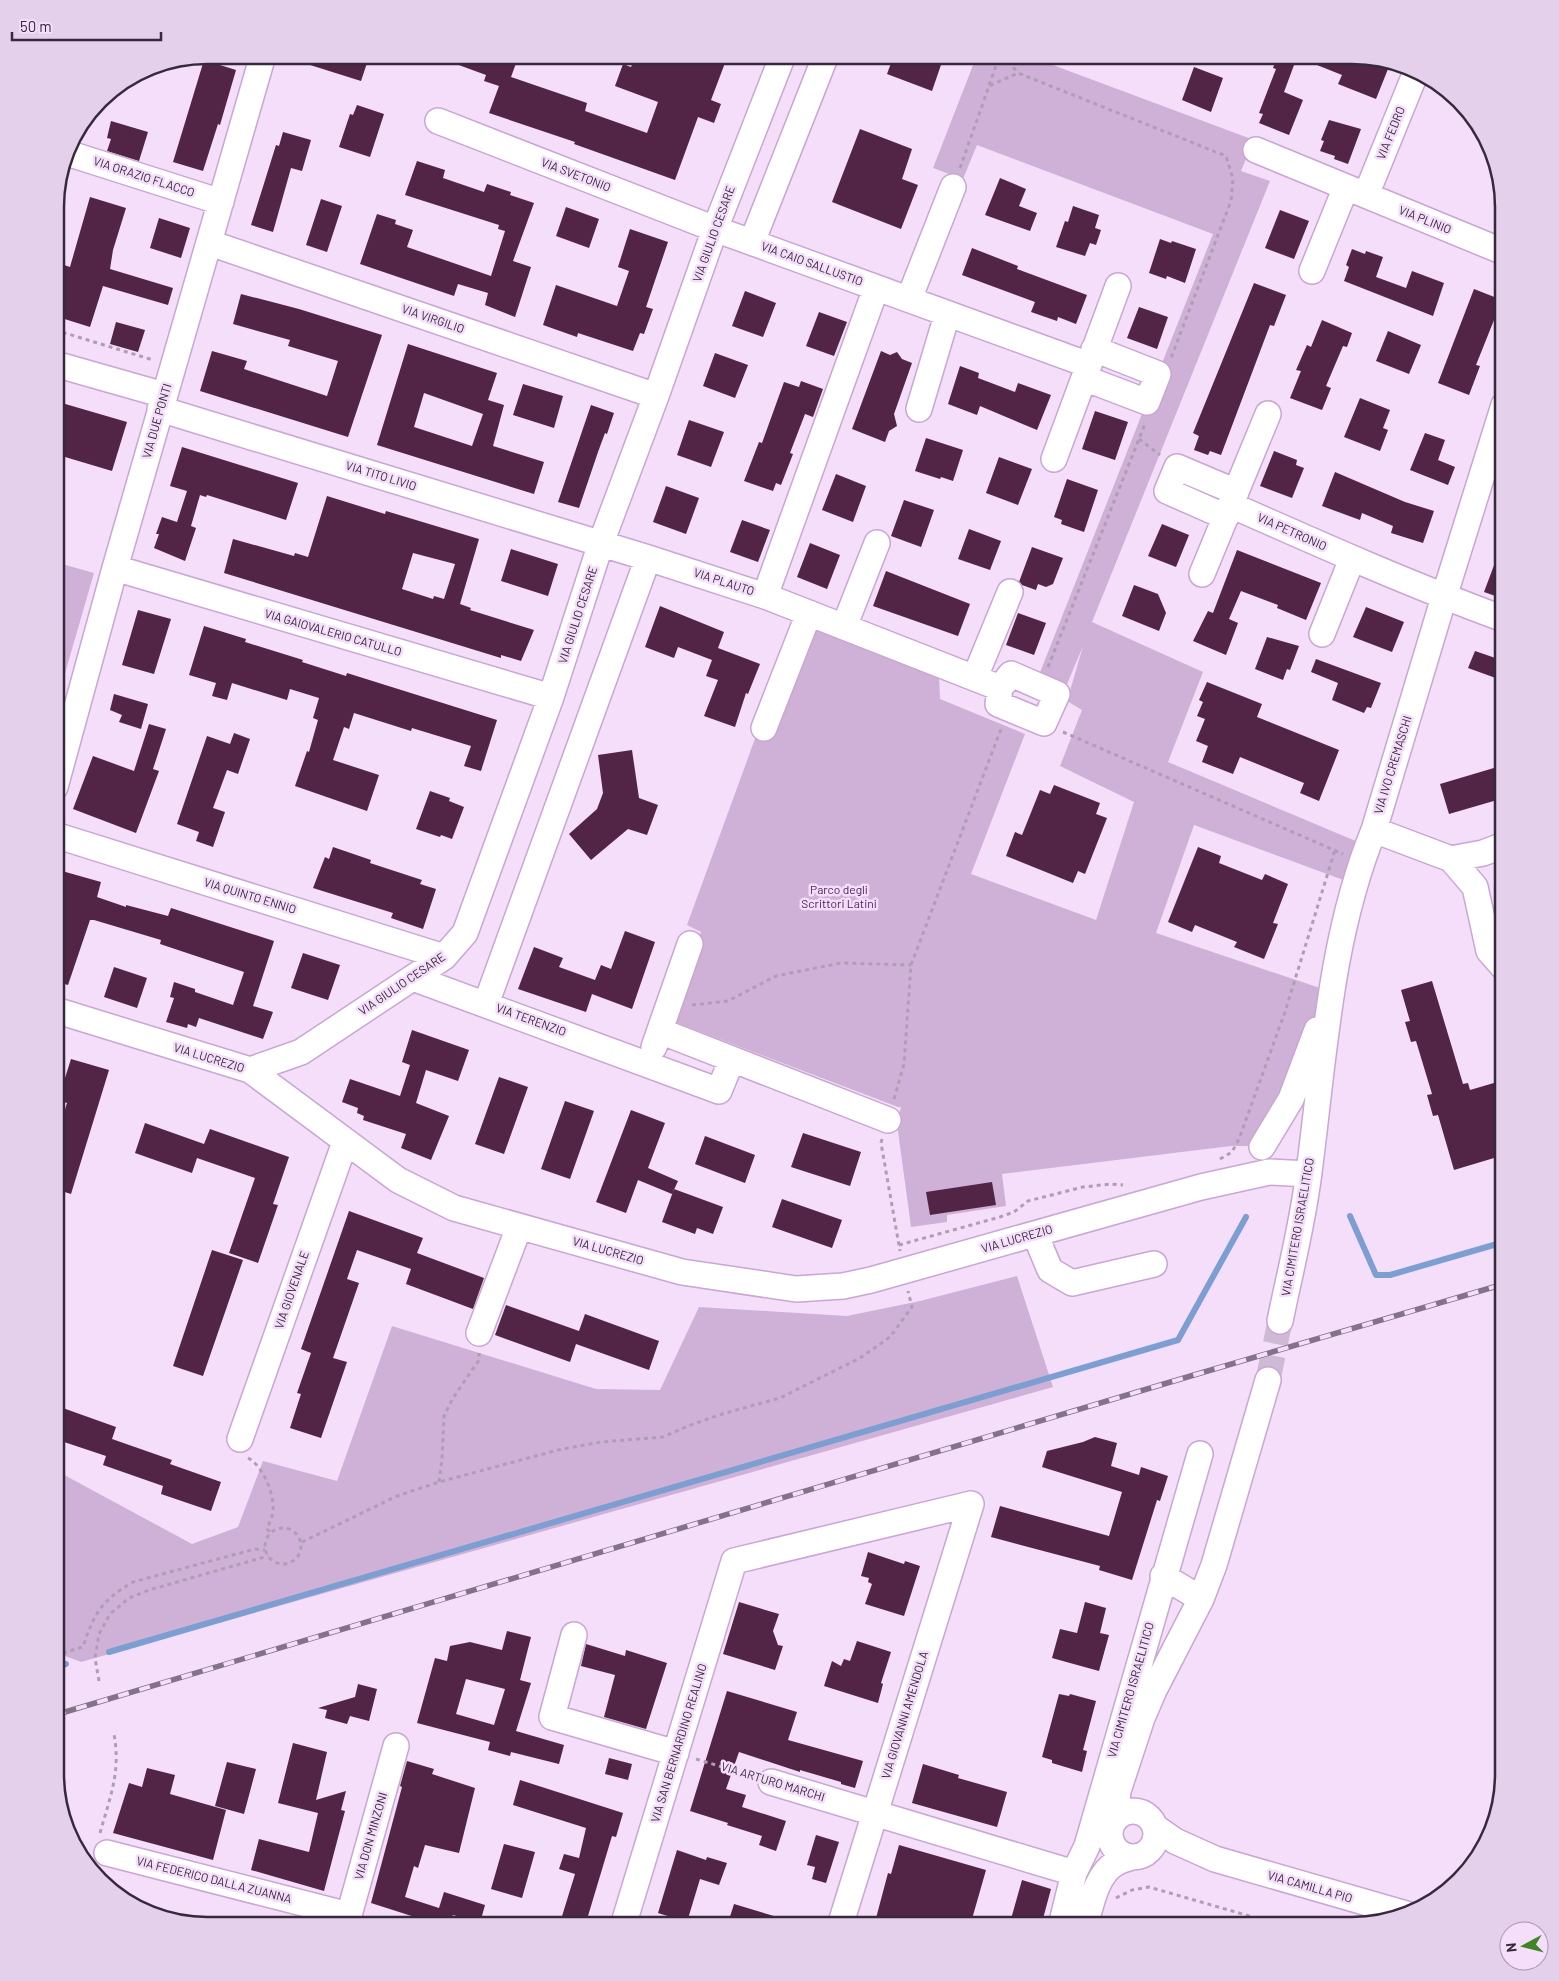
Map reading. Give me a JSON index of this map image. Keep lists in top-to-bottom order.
{
  "streets": {
    "street": [
      "VIA FEDRO",
      "VIA SVETONIO",
      "VIA ORAZIO FLACCO",
      "VIA PLINIO",
      "VIA GIULIO CESARE",
      "VIA CAIO SALLUSTIO",
      "VIA VIRGILIO",
      "VIA DUE PONTI",
      "VIA TITO LIVIO",
      "VIA PETRONIO",
      "VIA PLAUTO",
      "VIA GAIOVALERIO CATULLO",
      "VIA IVO CREMASCHI",
      "VIA QUINTO ENNIO",
      "VIA TERENZIO",
      "VIA LUCREZIO",
      "VIA CIMITERO ISRAELITICO",
      "VIA GIOVENALE",
      "VIA GIOVANNI AMENDOLA",
      "VIA SAN BERNARDINO REALINO",
      "VIA ARTURO MARCHI",
      "VIA DON MINZONI",
      "VIA FEDERICO DALLA ZUANNA",
      "VIA CAMILLA PIO"
    ]
  },
  "crossings": [
    ["VIA FEDRO", "VIA PLINIO"],
    ["VIA SVETONIO", "VIA GIULIO CESARE"],
    ["VIA SVETONIO", "VIA CAIO SALLUSTIO"],
    ["VIA ORAZIO FLACCO", "VIA DUE PONTI"],
    ["VIA GIULIO CESARE", "VIA CAIO SALLUSTIO"],
    ["VIA GIULIO CESARE", "VIA VIRGILIO"],
    ["VIA GIULIO CESARE", "VIA TITO LIVIO"],
    ["VIA GIULIO CESARE", "VIA PLAUTO"],
    ["VIA GIULIO CESARE", "VIA GAIOVALERIO CATULLO"],
    ["VIA GIULIO CESARE", "VIA QUINTO ENNIO"],
    ["VIA GIULIO CESARE", "VIA TERENZIO"],
    ["VIA GIULIO CESARE", "VIA LUCREZIO"],
    ["VIA VIRGILIO", "VIA DUE PONTI"],
    ["VIA DUE PONTI", "VIA TITO LIVIO"],
    ["VIA DUE PONTI", "VIA GAIOVALERIO CATULLO"],
    ["VIA TITO LIVIO", "VIA PLAUTO"],
    ["VIA PETRONIO", "VIA IVO CREMASCHI"],
    ["VIA IVO CREMASCHI", "VIA LUCREZIO"],
    ["VIA IVO CREMASCHI", "VIA CIMITERO ISRAELITICO"],
    ["VIA LUCREZIO", "VIA CIMITERO ISRAELITICO"],
    ["VIA LUCREZIO", "VIA GIOVENALE"],
    ["VIA CIMITERO ISRAELITICO", "VIA ARTURO MARCHI"],
    ["VIA CIMITERO ISRAELITICO", "VIA CAMILLA PIO"],
    ["VIA GIOVANNI AMENDOLA", "VIA SAN BERNARDINO REALINO"],
    ["VIA GIOVANNI AMENDOLA", "VIA ARTURO MARCHI"],
    ["VIA SAN BERNARDINO REALINO", "VIA ARTURO MARCHI"]
  ],
  "parks": ["Parco degli Scrittori Latini"],
  "scale_bar": "50 m",
  "north": "left"
}
